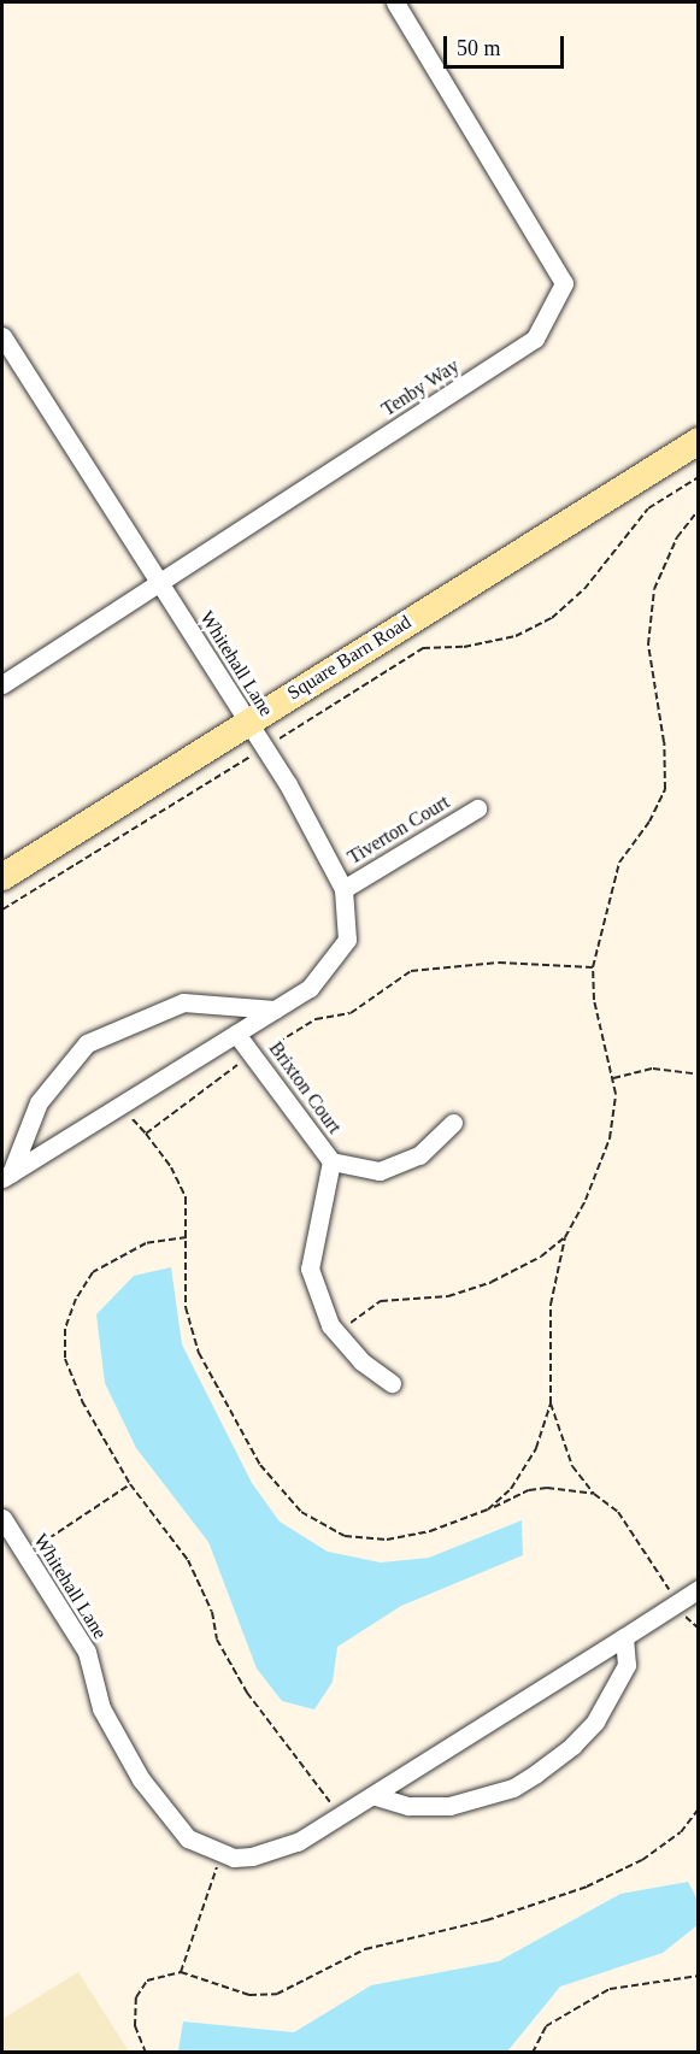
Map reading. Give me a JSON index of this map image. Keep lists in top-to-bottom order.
{
  "streets": {
    "street": [
      "Tenby Way",
      "Square Barn Road",
      "Whitehall Lane",
      "Tiverton Court",
      "Brixton Court"
    ]
  },
  "crossings": [
    ["Tenby Way", "Whitehall Lane"],
    ["Square Barn Road", "Whitehall Lane"],
    ["Whitehall Lane", "Tiverton Court"],
    ["Whitehall Lane", "Brixton Court"]
  ],
  "scale_bar": "50 m"
}
